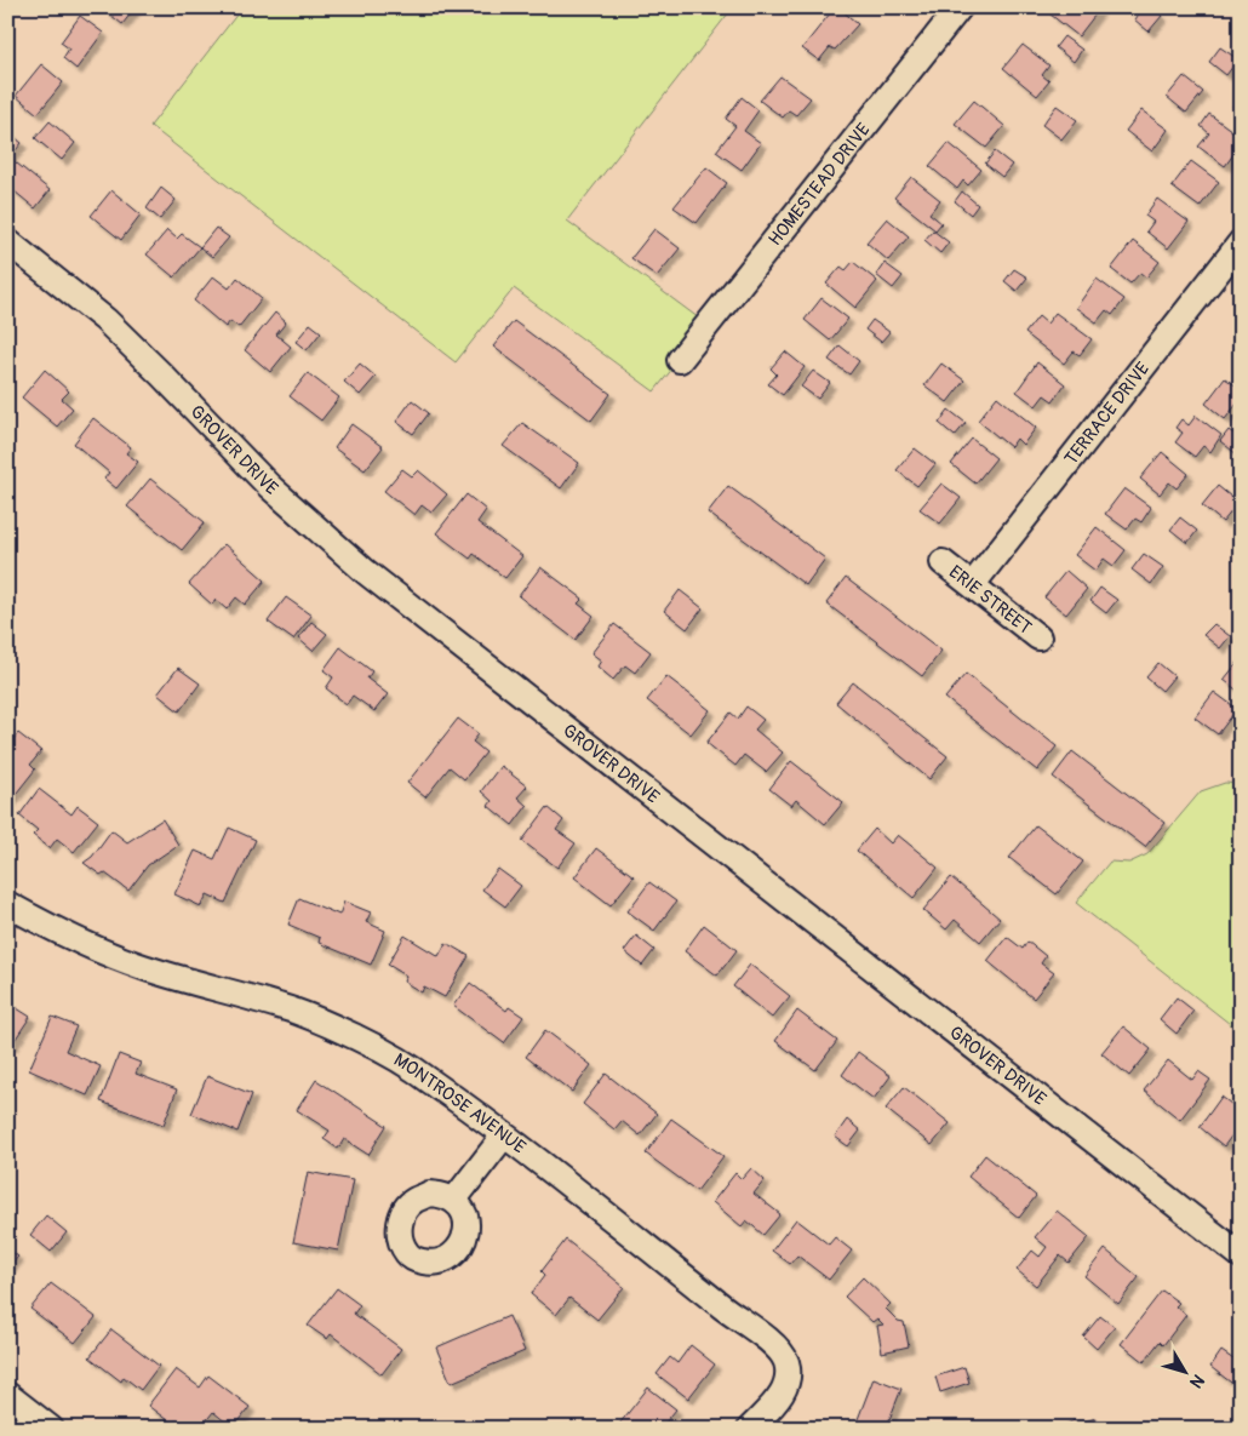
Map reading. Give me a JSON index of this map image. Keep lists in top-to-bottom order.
{
  "streets": {
    "street": [
      "HOMESTEAD DRIVE",
      "TERRACE DRIVE",
      "GROVER DRIVE",
      "ERIE STREET",
      "MONTROSE AVENUE"
    ]
  },
  "crossings": [
    ["TERRACE DRIVE", "ERIE STREET"]
  ],
  "north": "bottom right"
}
